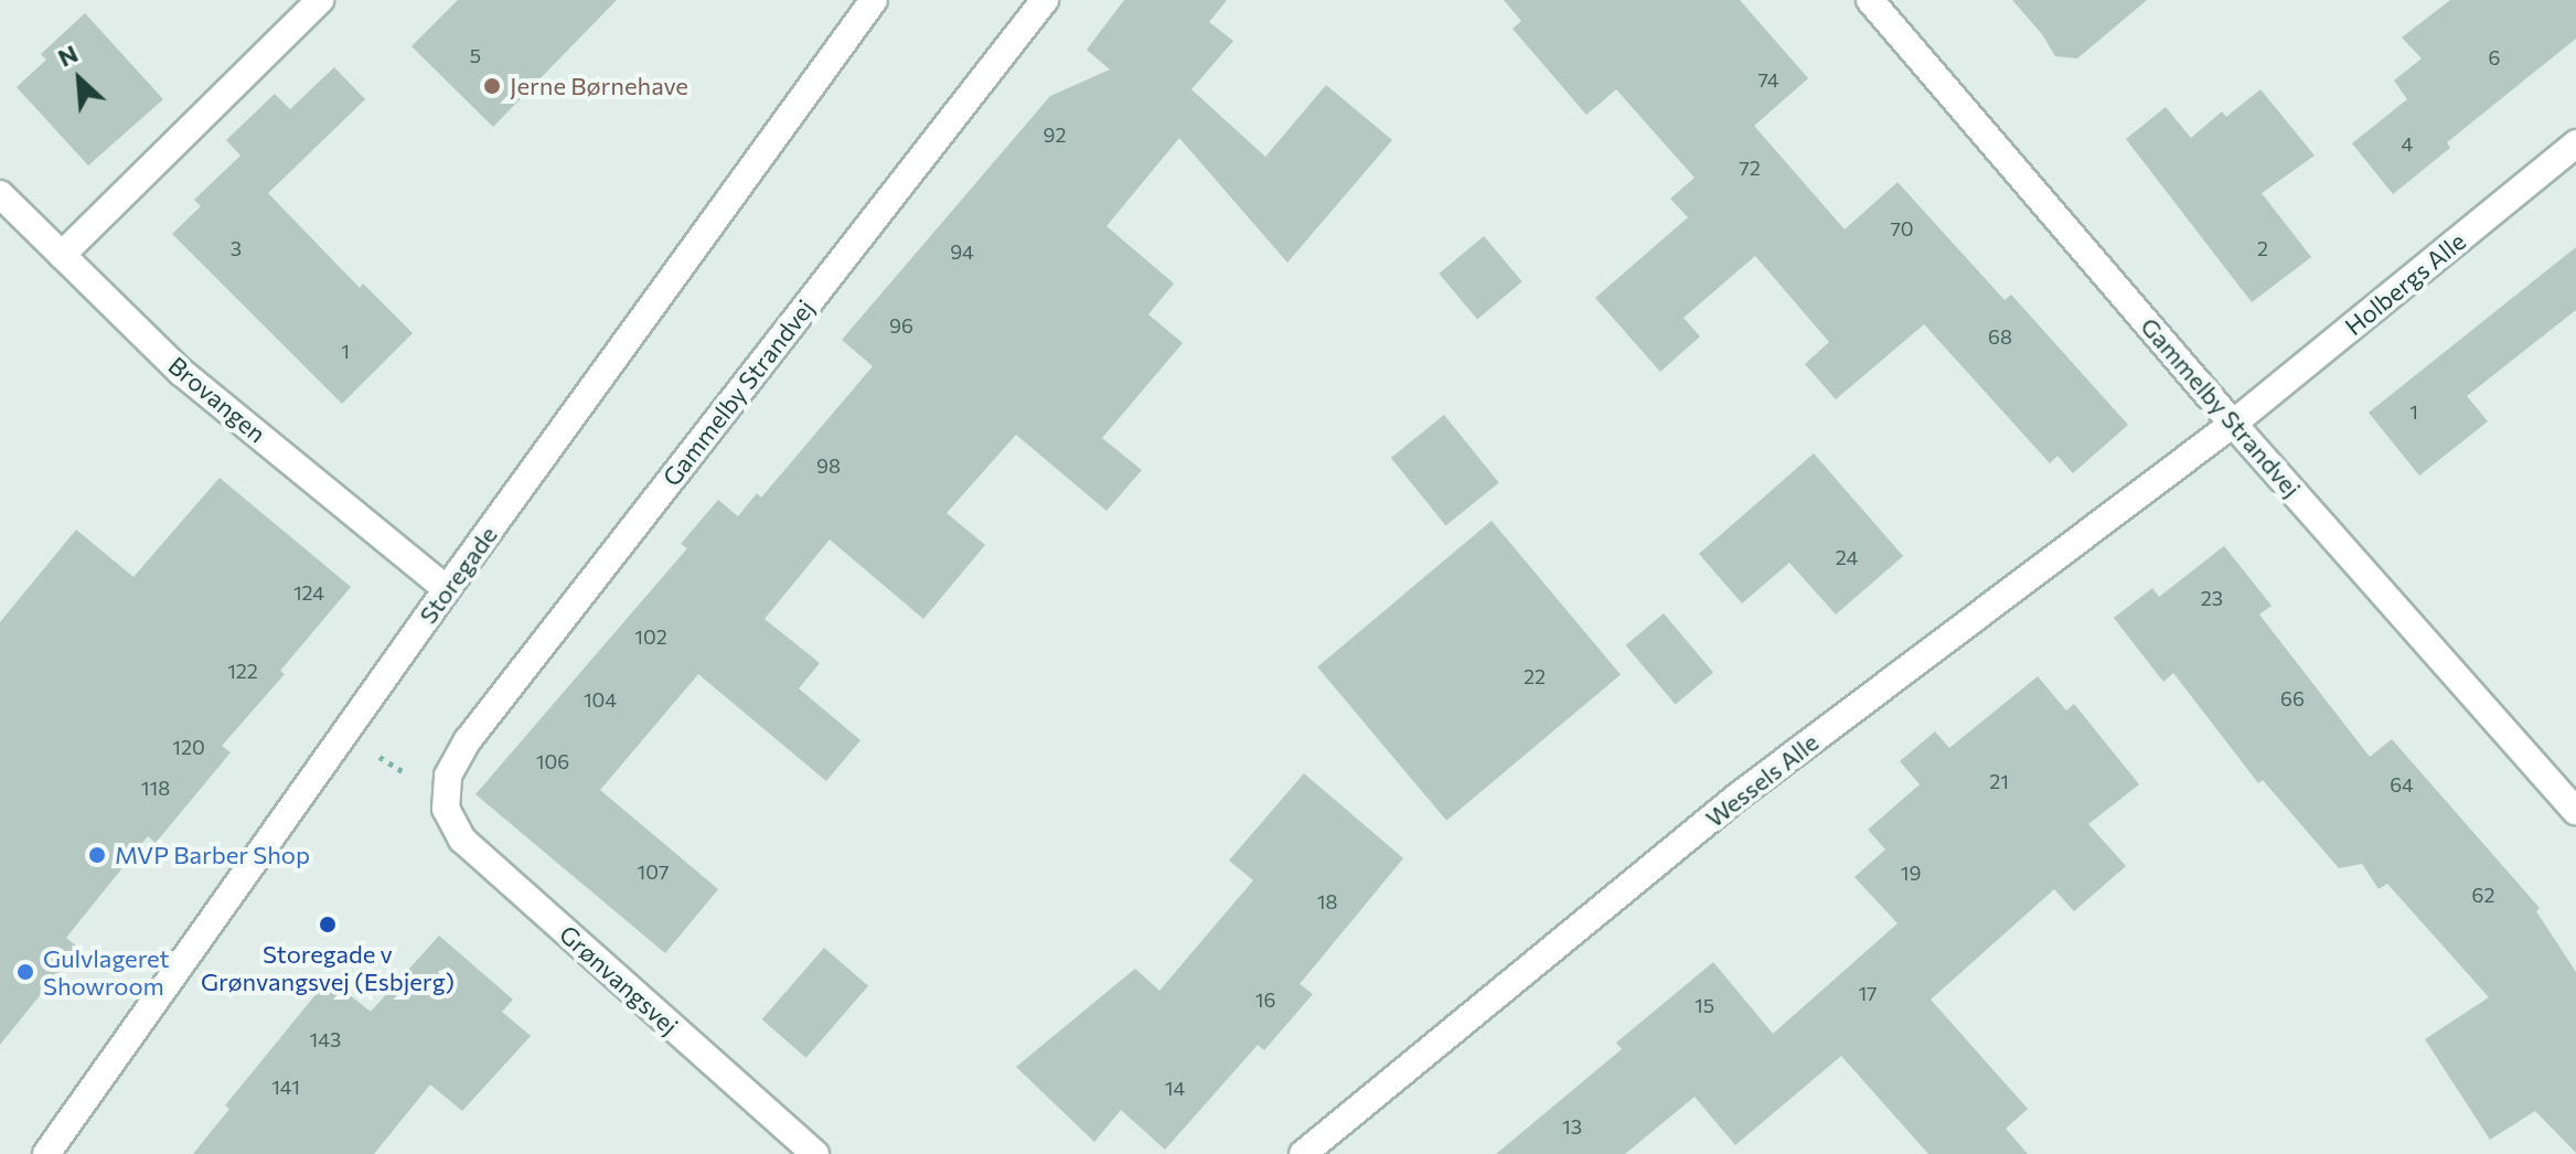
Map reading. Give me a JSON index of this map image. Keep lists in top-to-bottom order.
{
  "streets": {
    "street": [
      "Holbergs Alle",
      "Gammelby Strandvej",
      "Brovangen",
      "Storegade",
      "Wessels Alle",
      "Grønvangsvej"
    ]
  },
  "crossings": [
    ["Holbergs Alle", "Gammelby Strandvej"],
    ["Holbergs Alle", "Wessels Alle"],
    ["Gammelby Strandvej", "Wessels Alle"],
    ["Gammelby Strandvej", "Grønvangsvej"],
    ["Brovangen", "Storegade"]
  ],
  "places": [
    "Jerne Børnehave",
    "MVP Barber Shop",
    "Storegade v Grønvangsvej (Esbjerg)",
    "Gulvlageret Showroom"
  ],
  "house_numbers": [
    "5",
    "6",
    "74",
    "92",
    "4",
    "72",
    "70",
    "3",
    "2",
    "94",
    "96",
    "68",
    "1",
    "1",
    "98",
    "24",
    "124",
    "23",
    "102",
    "122",
    "22",
    "66",
    "104",
    "120",
    "106",
    "21",
    "64",
    "118",
    "107",
    "19",
    "62",
    "18",
    "17",
    "16",
    "15",
    "143",
    "141",
    "14",
    "13"
  ],
  "north": "top left"
}
